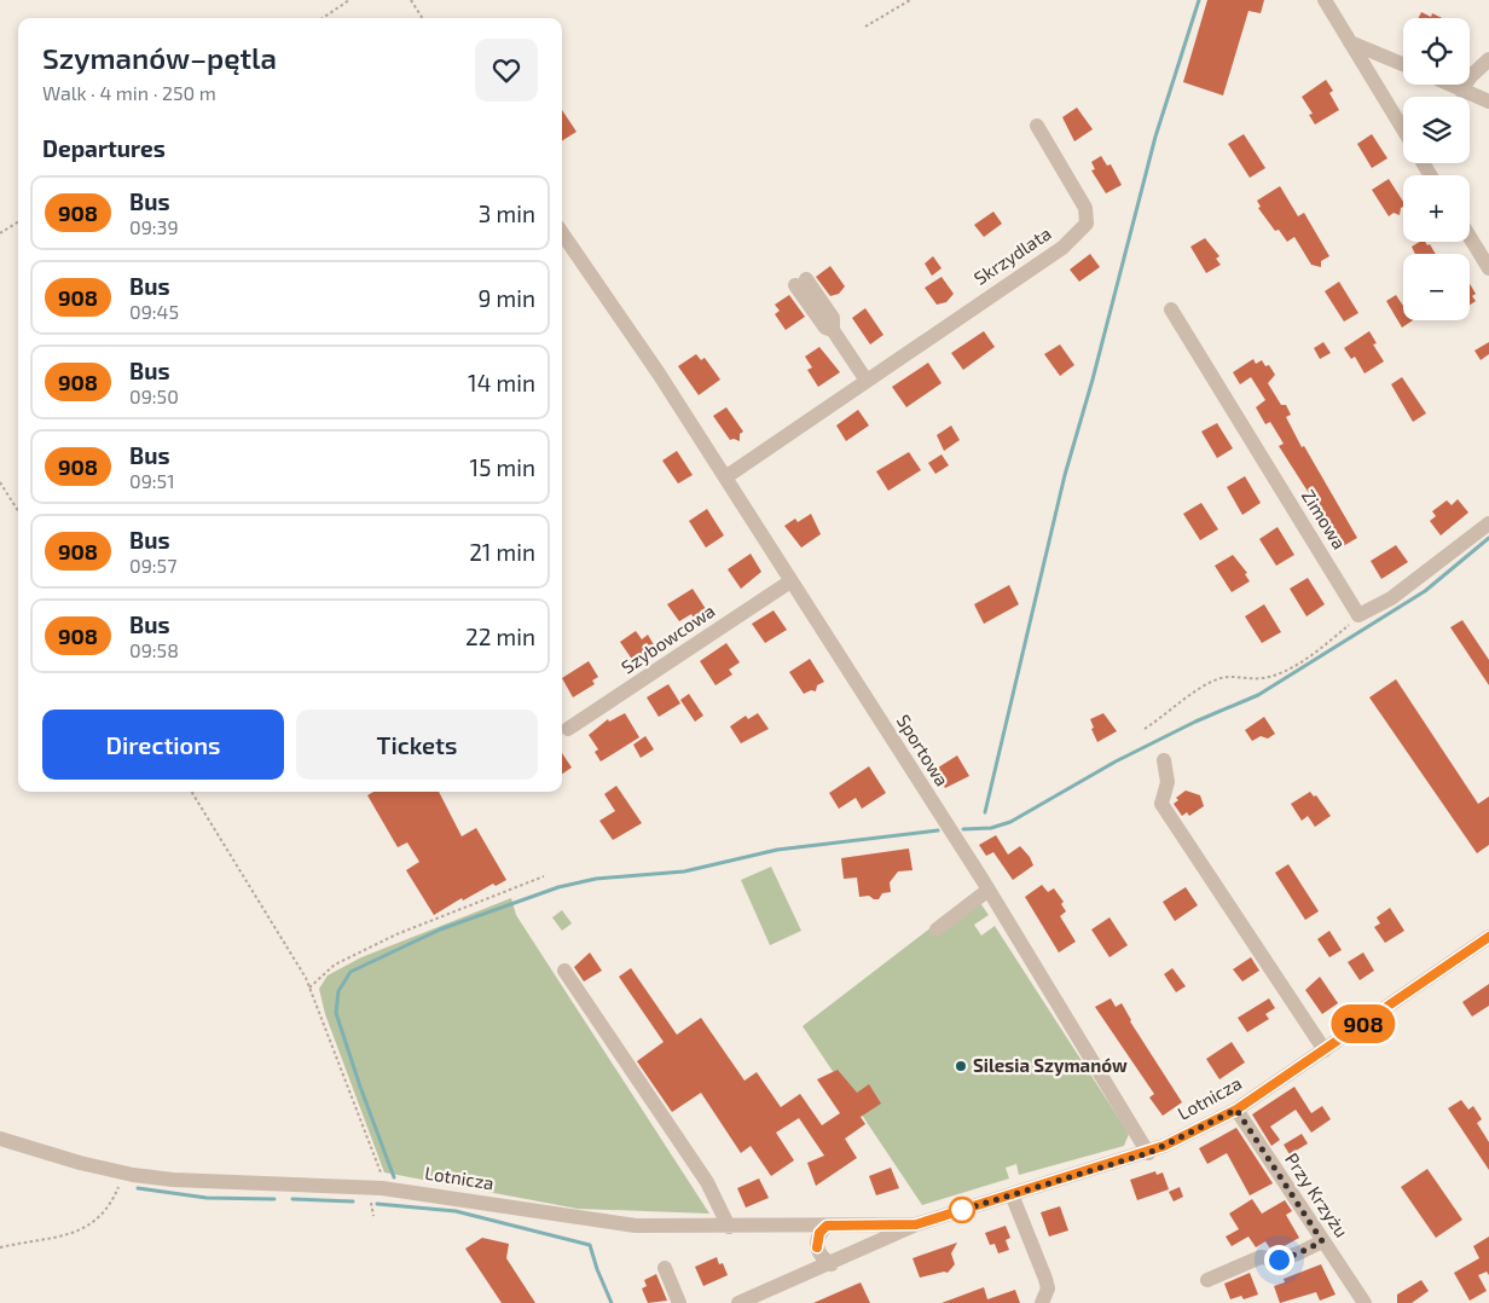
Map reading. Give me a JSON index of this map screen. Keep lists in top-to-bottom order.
{
  "streets": {
    "street": [
      "Skrzydlata",
      "Zimowa",
      "Szybowcowa",
      "Sportowa",
      "Lotnicza",
      "Przy Krzyżu"
    ]
  },
  "crossings": [
    ["Skrzydlata", "Sportowa"],
    ["Szybowcowa", "Sportowa"],
    ["Sportowa", "Lotnicza"],
    ["Lotnicza", "Przy Krzyżu"]
  ],
  "places": ["Silesia Szymanów"],
  "lines": ["bus line 908"],
  "page": {
    "on_map": "908",
    "map_buttons": ["+", "−"],
    "heading": [
      ["Szymanów–pętla", "Walk · 4 min · 250 m"],
      "Departures"
    ],
    "list": [
      {
        "mark": "908",
        "name": "Bus",
        "note": "09:39",
        "value": "3 min"
      },
      {
        "mark": "908",
        "name": "Bus",
        "note": "09:45",
        "value": "9 min"
      },
      {
        "mark": "908",
        "name": "Bus",
        "note": "09:50",
        "value": "14 min"
      },
      {
        "mark": "908",
        "name": "Bus",
        "note": "09:51",
        "value": "15 min"
      },
      {
        "mark": "908",
        "name": "Bus",
        "note": "09:57",
        "value": "21 min"
      },
      {
        "mark": "908",
        "name": "Bus",
        "note": "09:58",
        "value": "22 min"
      }
    ],
    "buttons": ["Directions", "Tickets"]
  }
}
